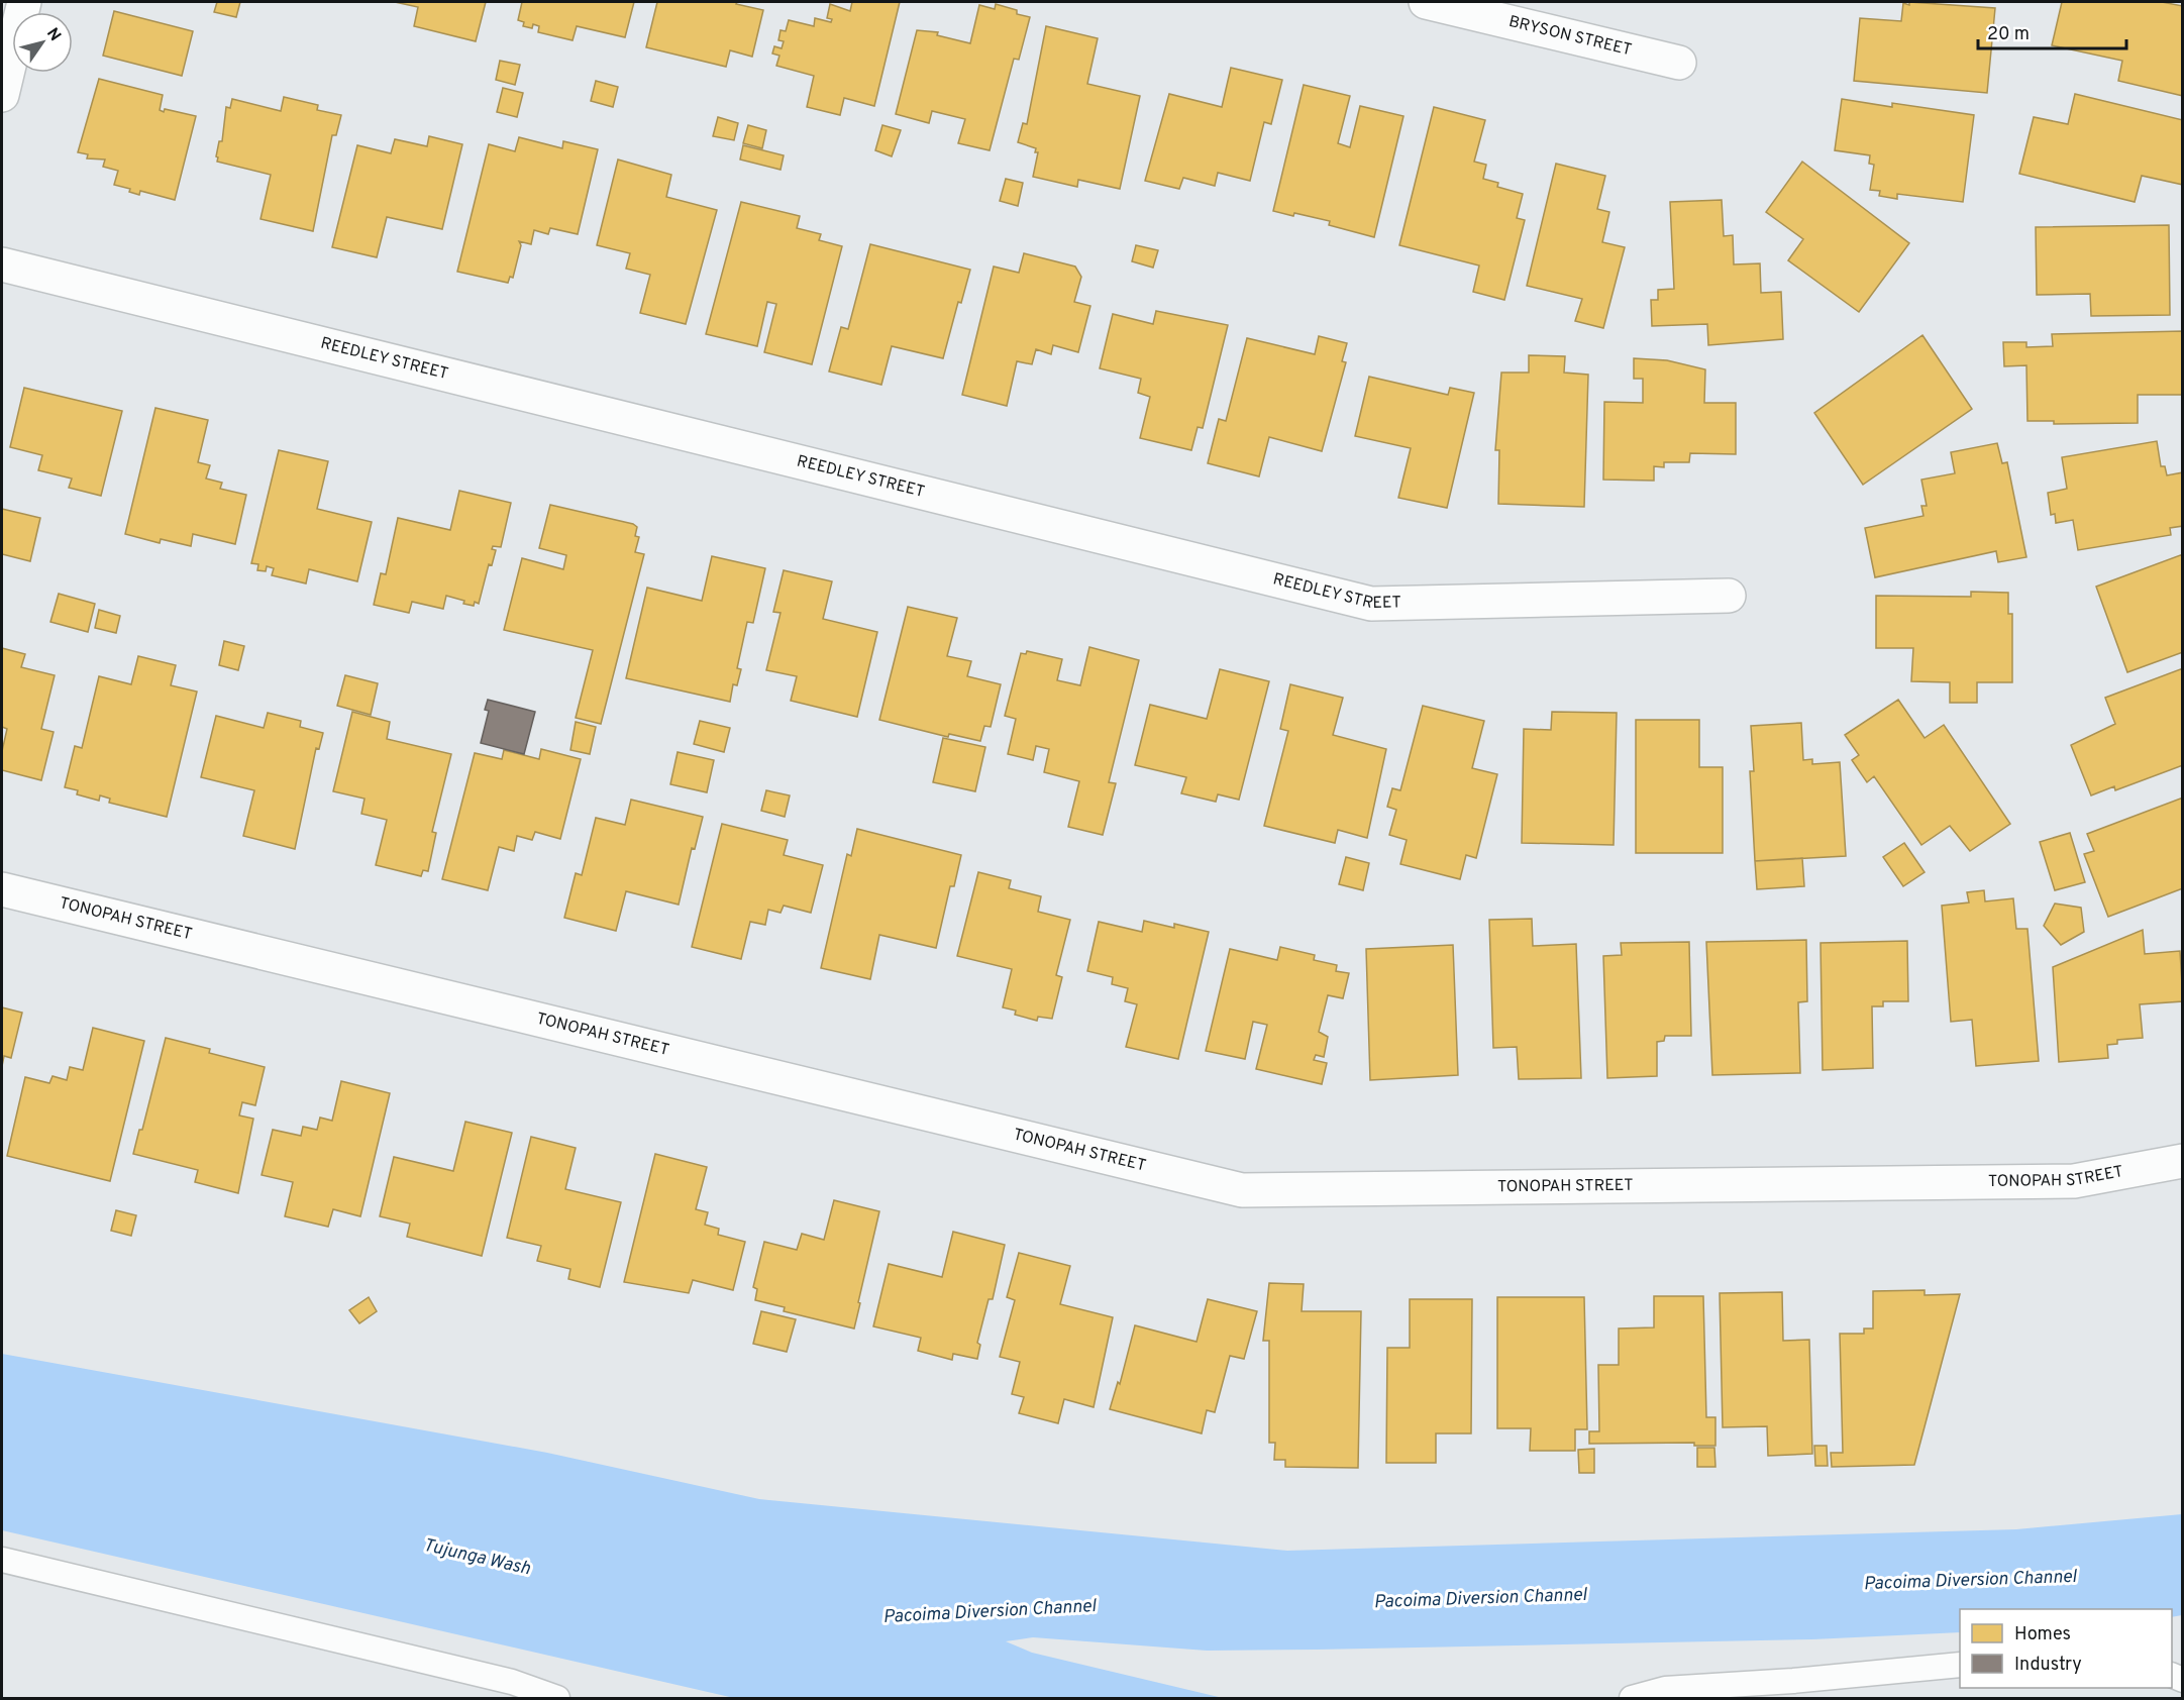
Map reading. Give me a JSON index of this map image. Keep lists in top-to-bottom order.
{
  "streets": {
    "street": ["BRYSON STREET", "REEDLEY STREET", "TONOPAH STREET"]
  },
  "water": ["Tujunga Wash", "Pacoima Diversion Channel"],
  "legend": ["Homes", "Industry"],
  "scale_bar": "20 m",
  "north": "top right"
}
